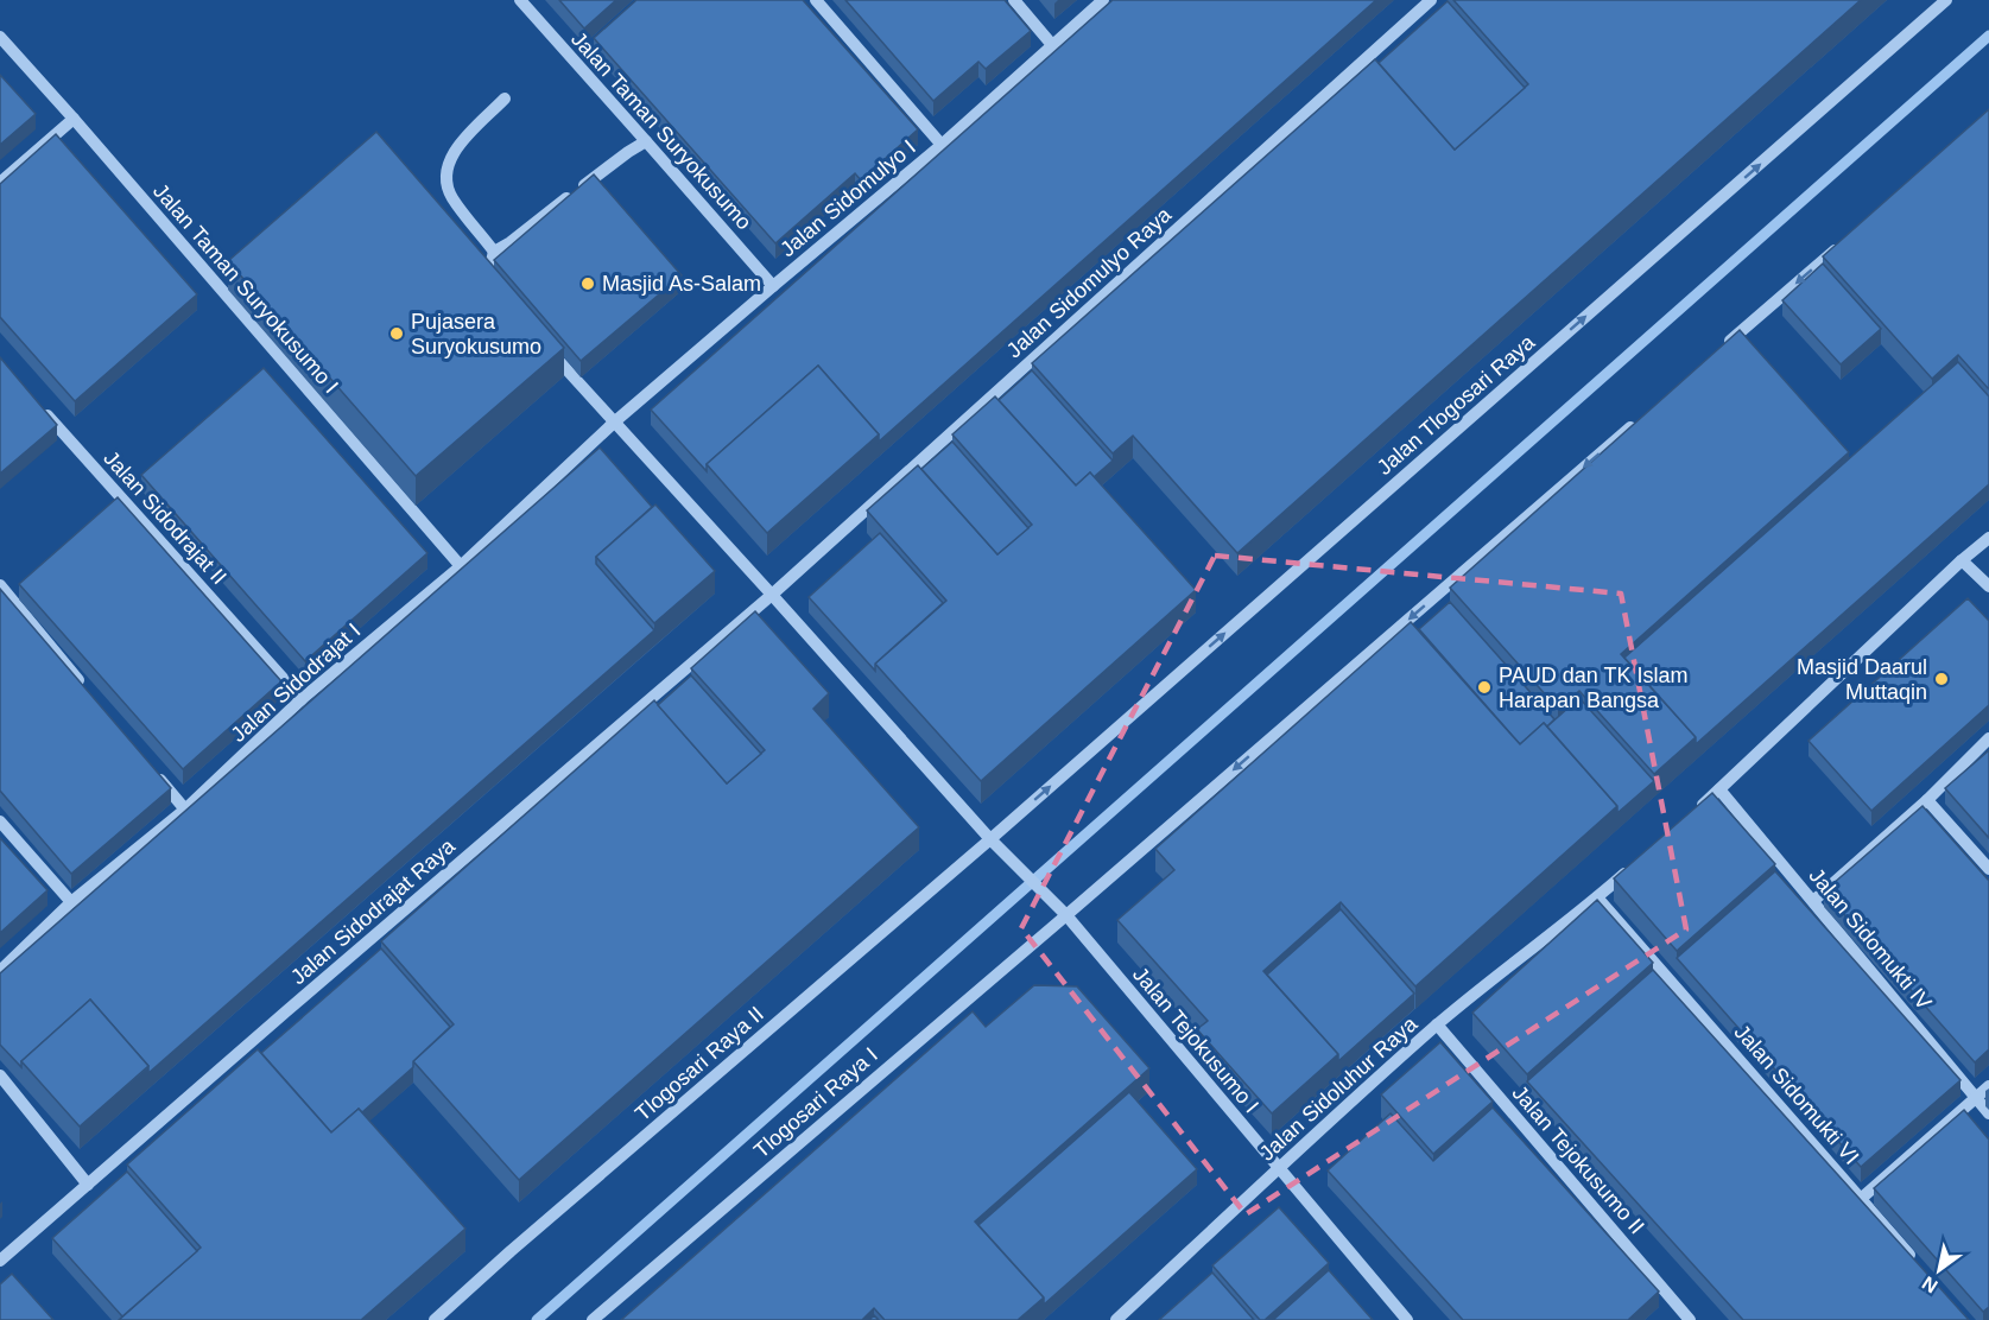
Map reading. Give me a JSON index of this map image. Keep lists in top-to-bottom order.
{
  "streets": {
    "street": [
      "Jalan Taman Suryokusumo",
      "Jalan Sidomulyo I",
      "Jalan Sidomulyo Raya",
      "Jalan Taman Suryokusumo I",
      "Jalan Tlogosari Raya",
      "Jalan Sidodrajat II",
      "Jalan Sidodrajat I",
      "Jalan Sidodrajat Raya",
      "Jalan Sidomukti IV",
      "Jalan Tejokusumo I",
      "Tlogosari Raya II",
      "Jalan Sidoluhur Raya",
      "Jalan Sidomukti VI",
      "Tlogosari Raya I",
      "Jalan Tejokusumo II"
    ]
  },
  "crossings": [
    ["Jalan Taman Suryokusumo", "Jalan Sidomulyo I"],
    ["Jalan Sidomulyo I", "Jalan Sidodrajat I"],
    ["Jalan Sidomulyo I", "Jalan Tejokusumo I"],
    ["Jalan Sidomulyo Raya", "Jalan Sidodrajat Raya"],
    ["Jalan Sidomulyo Raya", "Jalan Tejokusumo I"],
    ["Jalan Taman Suryokusumo I", "Jalan Sidodrajat I"],
    ["Jalan Tlogosari Raya", "Jalan Tejokusumo I"],
    ["Jalan Tlogosari Raya", "Tlogosari Raya II"],
    ["Jalan Sidodrajat II", "Jalan Sidodrajat I"],
    ["Jalan Sidodrajat I", "Jalan Tejokusumo I"],
    ["Jalan Sidodrajat Raya", "Jalan Tejokusumo I"],
    ["Jalan Tejokusumo I", "Tlogosari Raya II"],
    ["Jalan Tejokusumo I", "Jalan Sidoluhur Raya"],
    ["Jalan Tejokusumo I", "Tlogosari Raya I"],
    ["Jalan Sidoluhur Raya", "Jalan Sidomukti VI"],
    ["Jalan Sidoluhur Raya", "Jalan Tejokusumo II"]
  ],
  "places": [
    "Masjid As-Salam",
    "Pujasera Suryokusumo",
    "Masjid Daarul Muttaqin",
    "PAUD dan TK Islam Harapan Bangsa"
  ],
  "north": "bottom left"
}
